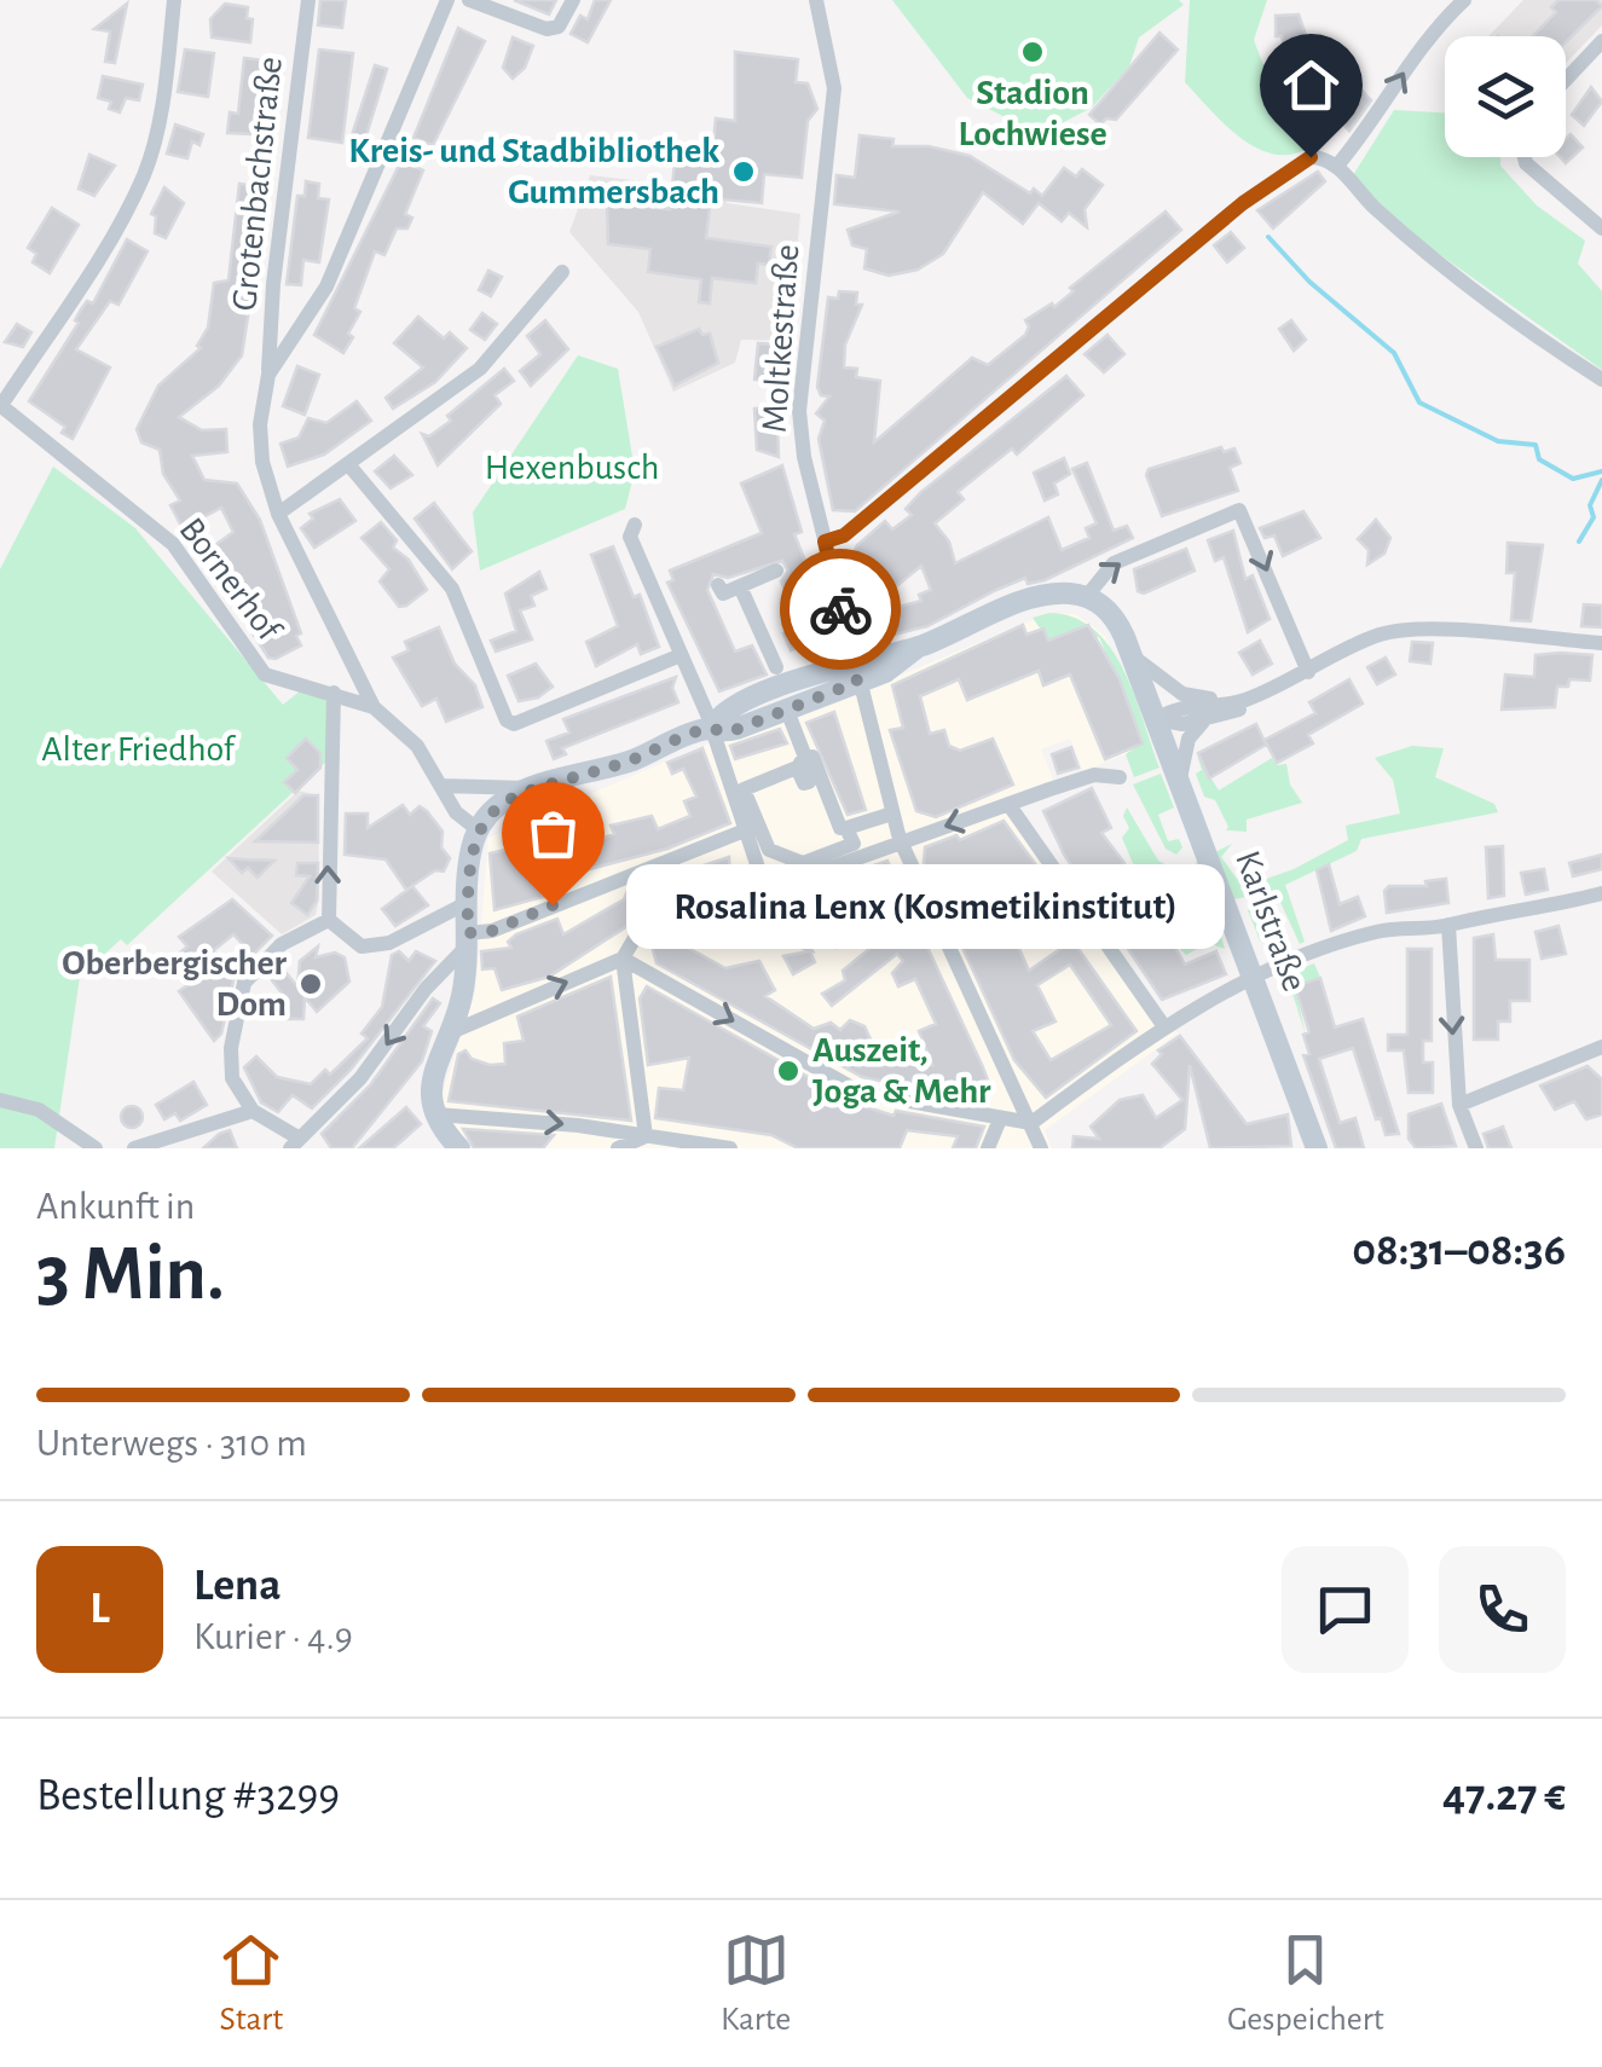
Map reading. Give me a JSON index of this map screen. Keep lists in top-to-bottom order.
{
  "streets": {
    "street": [
      "Grotenbachstraße",
      "Moltkestraße",
      "Bornerhof",
      "Karlstraße"
    ]
  },
  "crossings": [
    ["Grotenbachstraße", "Bornerhof"]
  ],
  "parks": ["Hexenbusch", "Alter Friedhof"],
  "places": [
    "Stadion Lochwiese",
    "Kreis- und Stadbibliothek Gummersbach",
    "Rosalina Lenx (Kosmetikinstitut)",
    "Oberbergischer Dom",
    "Auszeit, Joga & Mehr"
  ],
  "page": {
    "bubble": "Rosalina Lenx (Kosmetikinstitut)",
    "heading": ["3 Min.", "Ankunft in", "08:31–08:36"],
    "panel": [
      "Lena",
      "Kurier · 4.9",
      "Bestellung #3299",
      "47.27 €"
    ],
    "bar": "Unterwegs · 310 m",
    "round": "L",
    "tabs": ["Start", "Karte", "Gespeichert"]
  }
}
